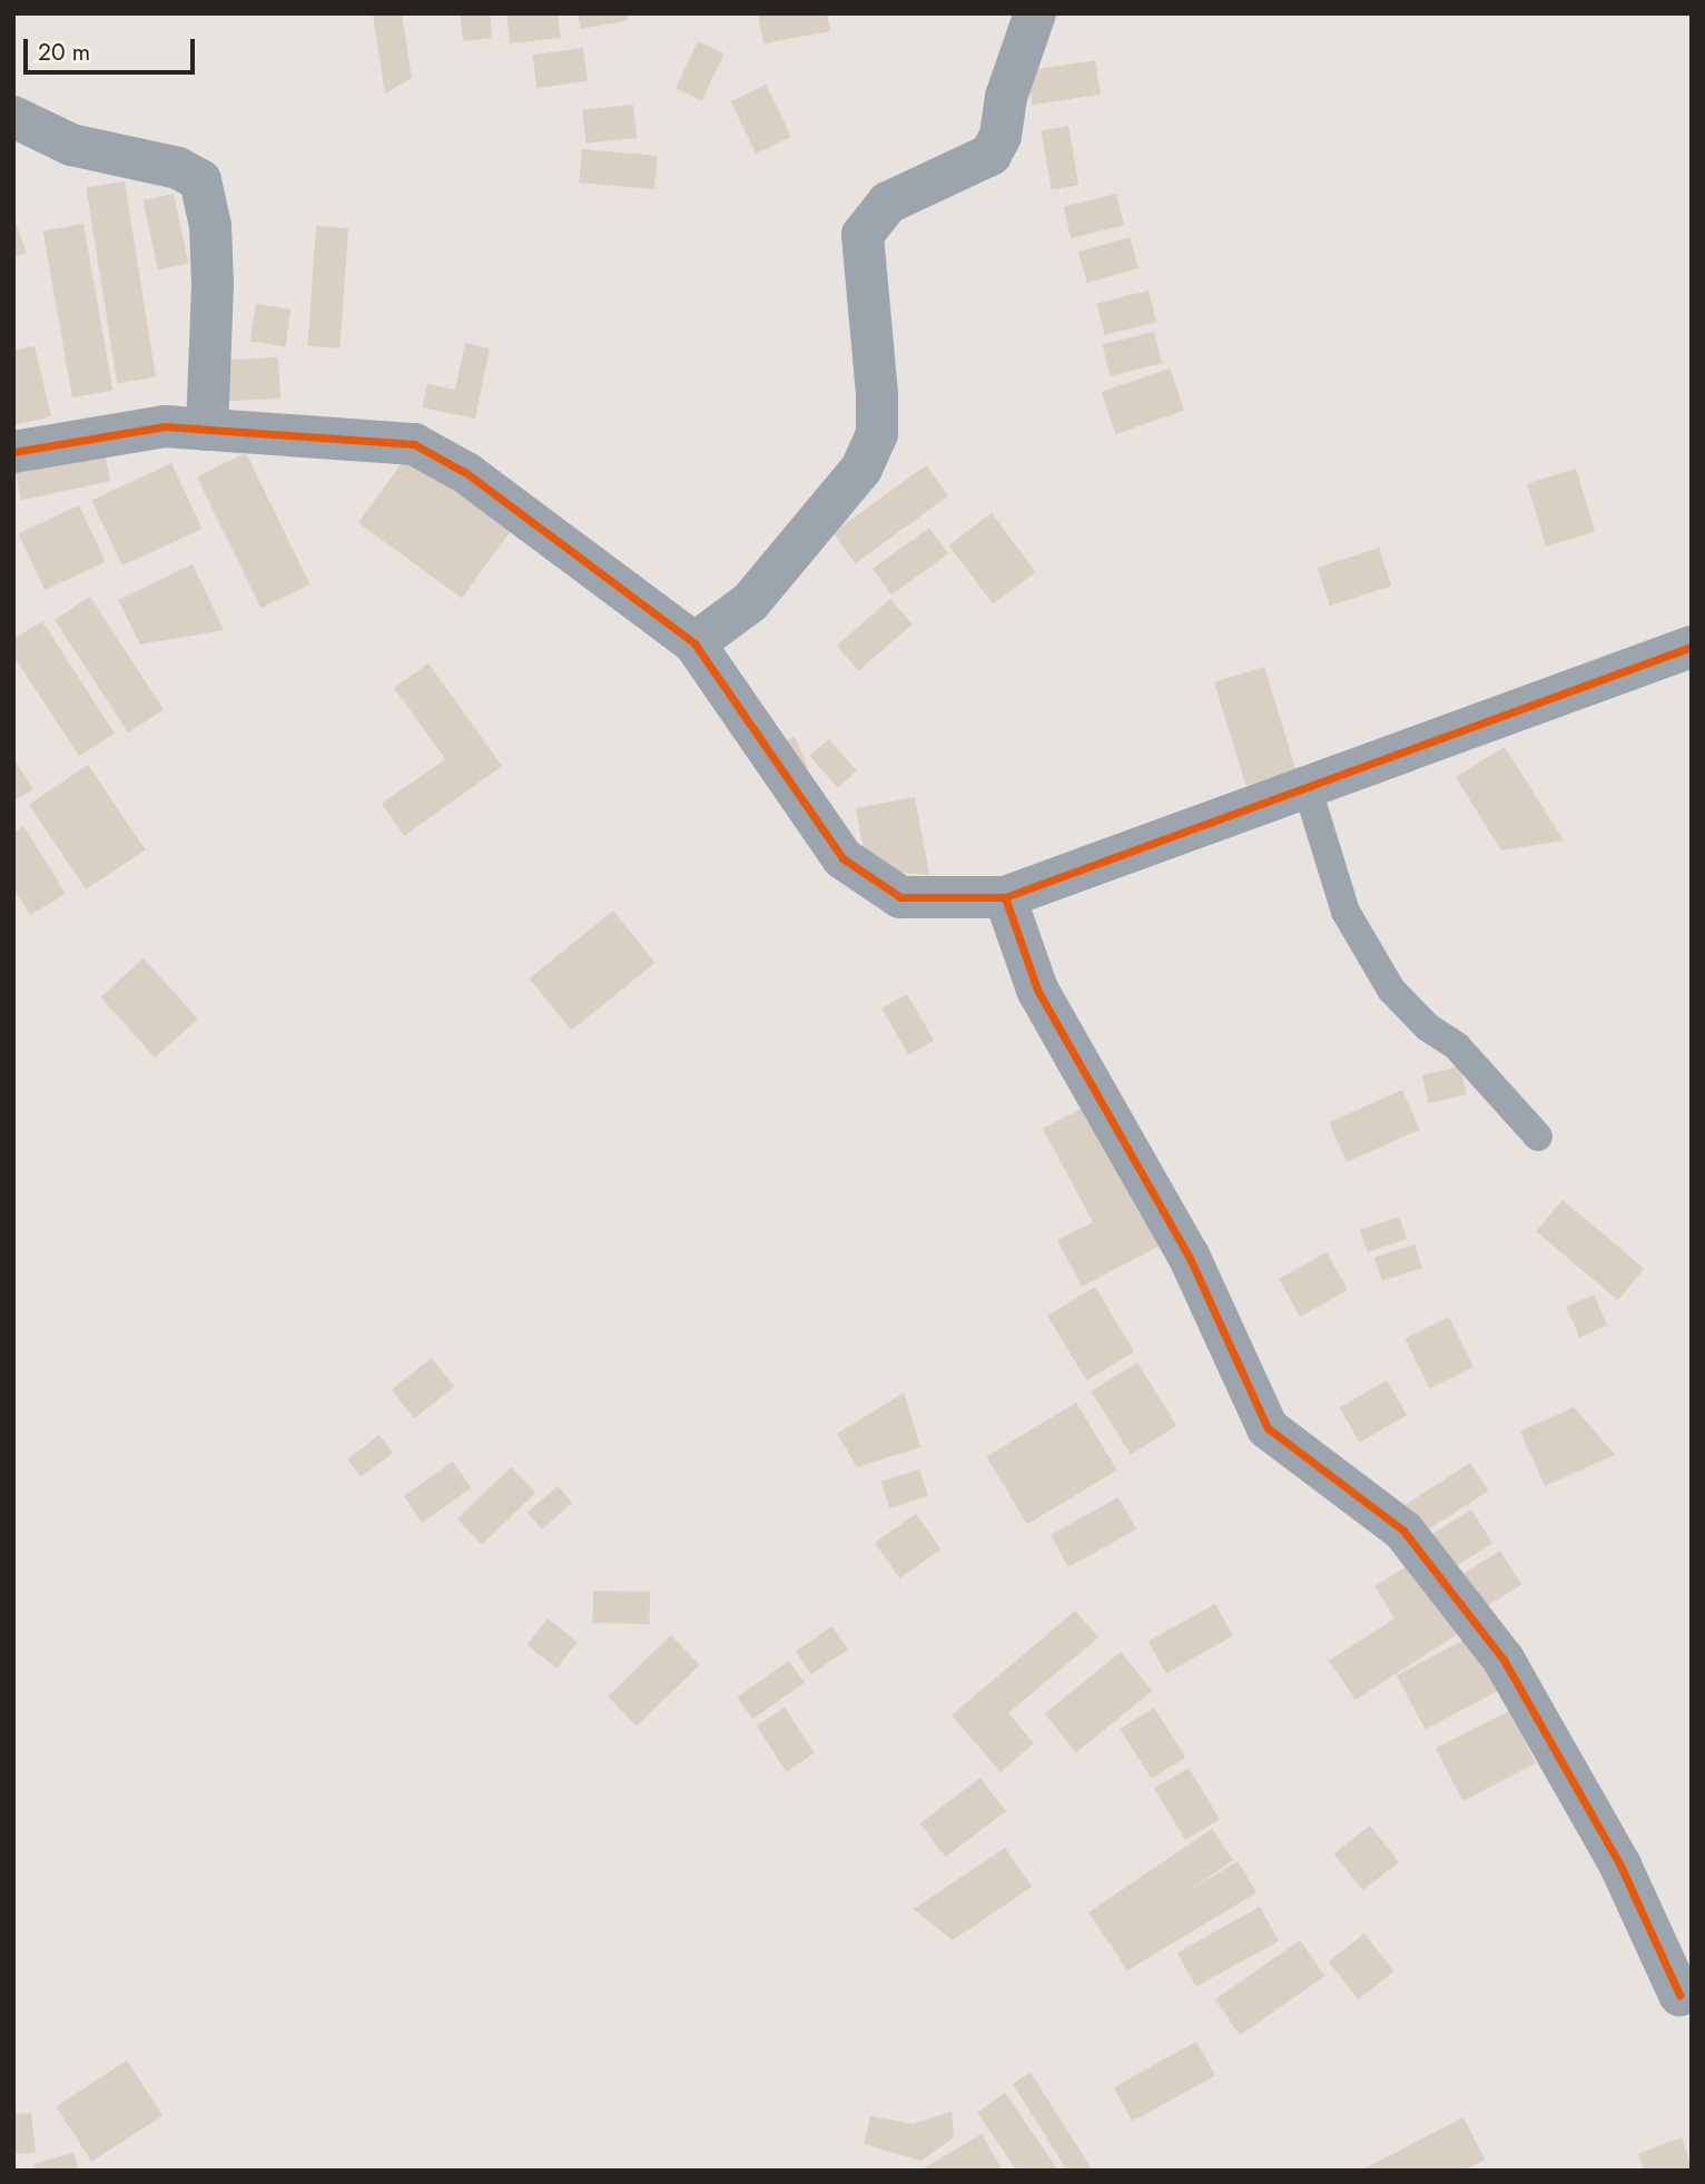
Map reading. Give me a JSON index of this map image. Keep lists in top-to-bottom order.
{
  "scale_bar": "20 m"
}
